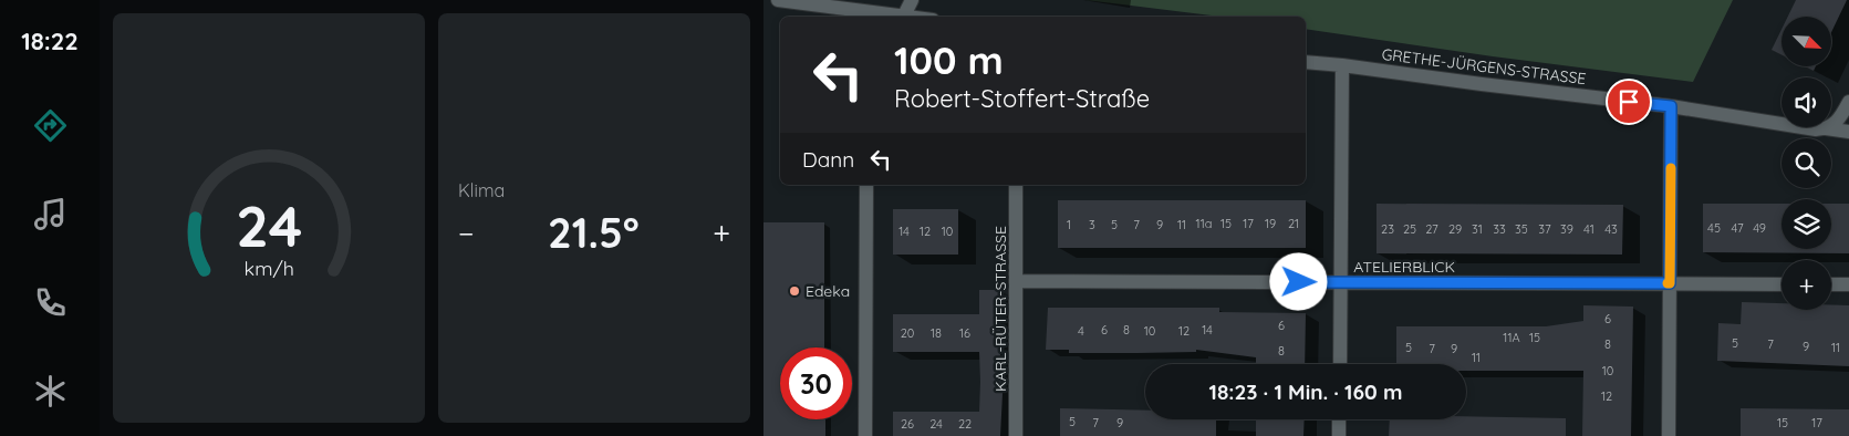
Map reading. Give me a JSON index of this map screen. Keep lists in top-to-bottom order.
{
  "streets": {
    "street": ["GRETHE-JÜRGENS-STRASSE", "ATELIERBLICK", "KARL-RÜTER-STRASSE"]
  },
  "crossings": [
    ["ATELIERBLICK", "KARL-RÜTER-STRASSE"]
  ],
  "places": ["Edeka"],
  "house_numbers": [
    "11a",
    "15",
    "17",
    "19",
    "21",
    "1",
    "3",
    "5",
    "7",
    "9",
    "11",
    "45",
    "47",
    "49",
    "23",
    "25",
    "27",
    "29",
    "31",
    "33",
    "35",
    "37",
    "39",
    "41",
    "43",
    "14",
    "12",
    "10",
    "6",
    "6",
    "6",
    "8",
    "14",
    "4",
    "10",
    "12",
    "20",
    "18",
    "16",
    "11A",
    "15",
    "5",
    "8",
    "7",
    "9",
    "5",
    "11",
    "7",
    "9",
    "8",
    "11",
    "10",
    "12",
    "5",
    "7",
    "9",
    "15",
    "17",
    "26",
    "24",
    "22"
  ],
  "north": "bottom right",
  "page": {
    "tabs": "18:22",
    "tile": "Klima",
    "map_buttons": "+",
    "turn": ["100 m", "Robert-Stoffert-Straße"],
    "then": "Dann",
    "heat": ["−", "21.5°", "+"],
    "limit": "30",
    "trip": "18:23 · 1 Min. · 160 m",
    "gauge": ["24", "km/h"]
  }
}
